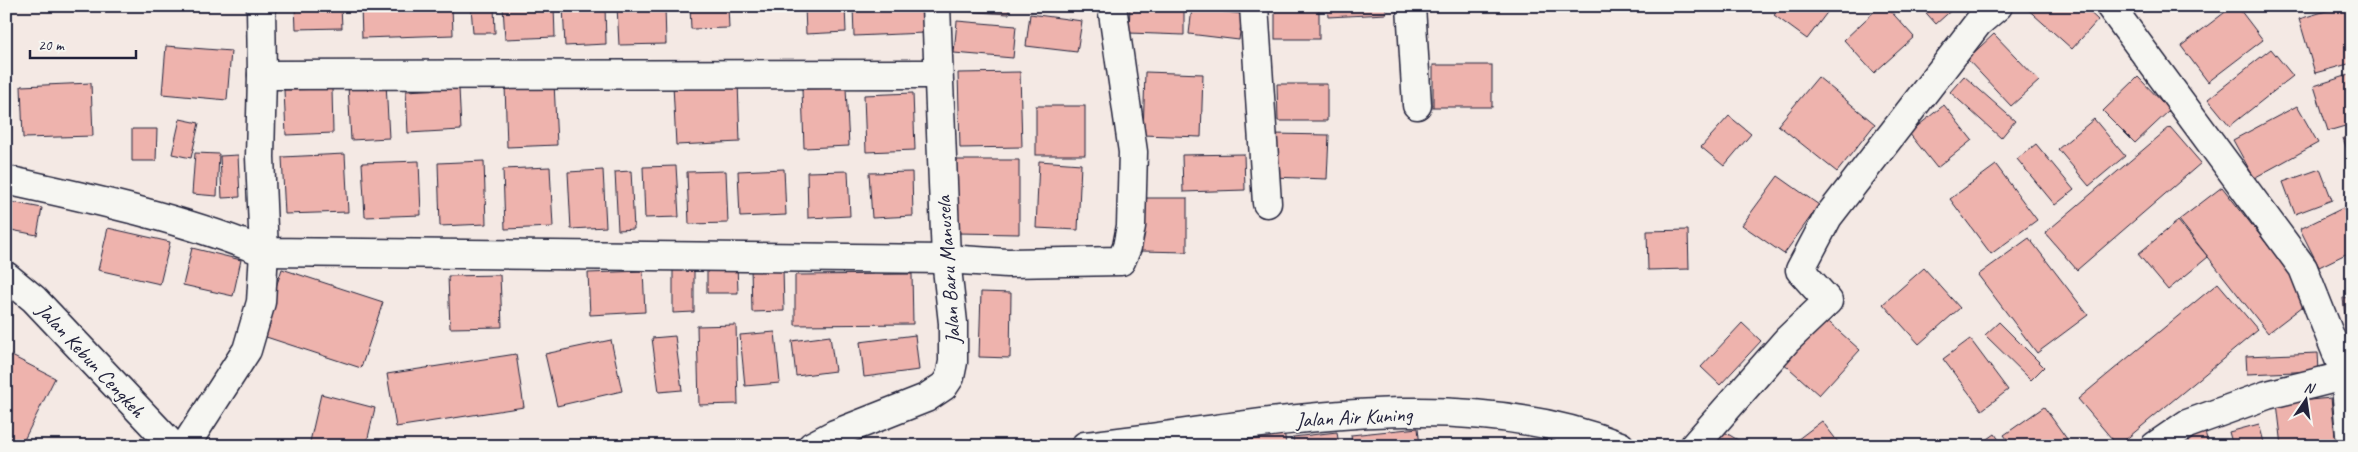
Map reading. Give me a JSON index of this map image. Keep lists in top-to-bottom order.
{
  "streets": {
    "street": ["Jalan Baru Manusela", "Jalan Kebun Cengkeh", "Jalan Air Kuning"]
  },
  "scale_bar": "20 m",
  "north": "top"
}
